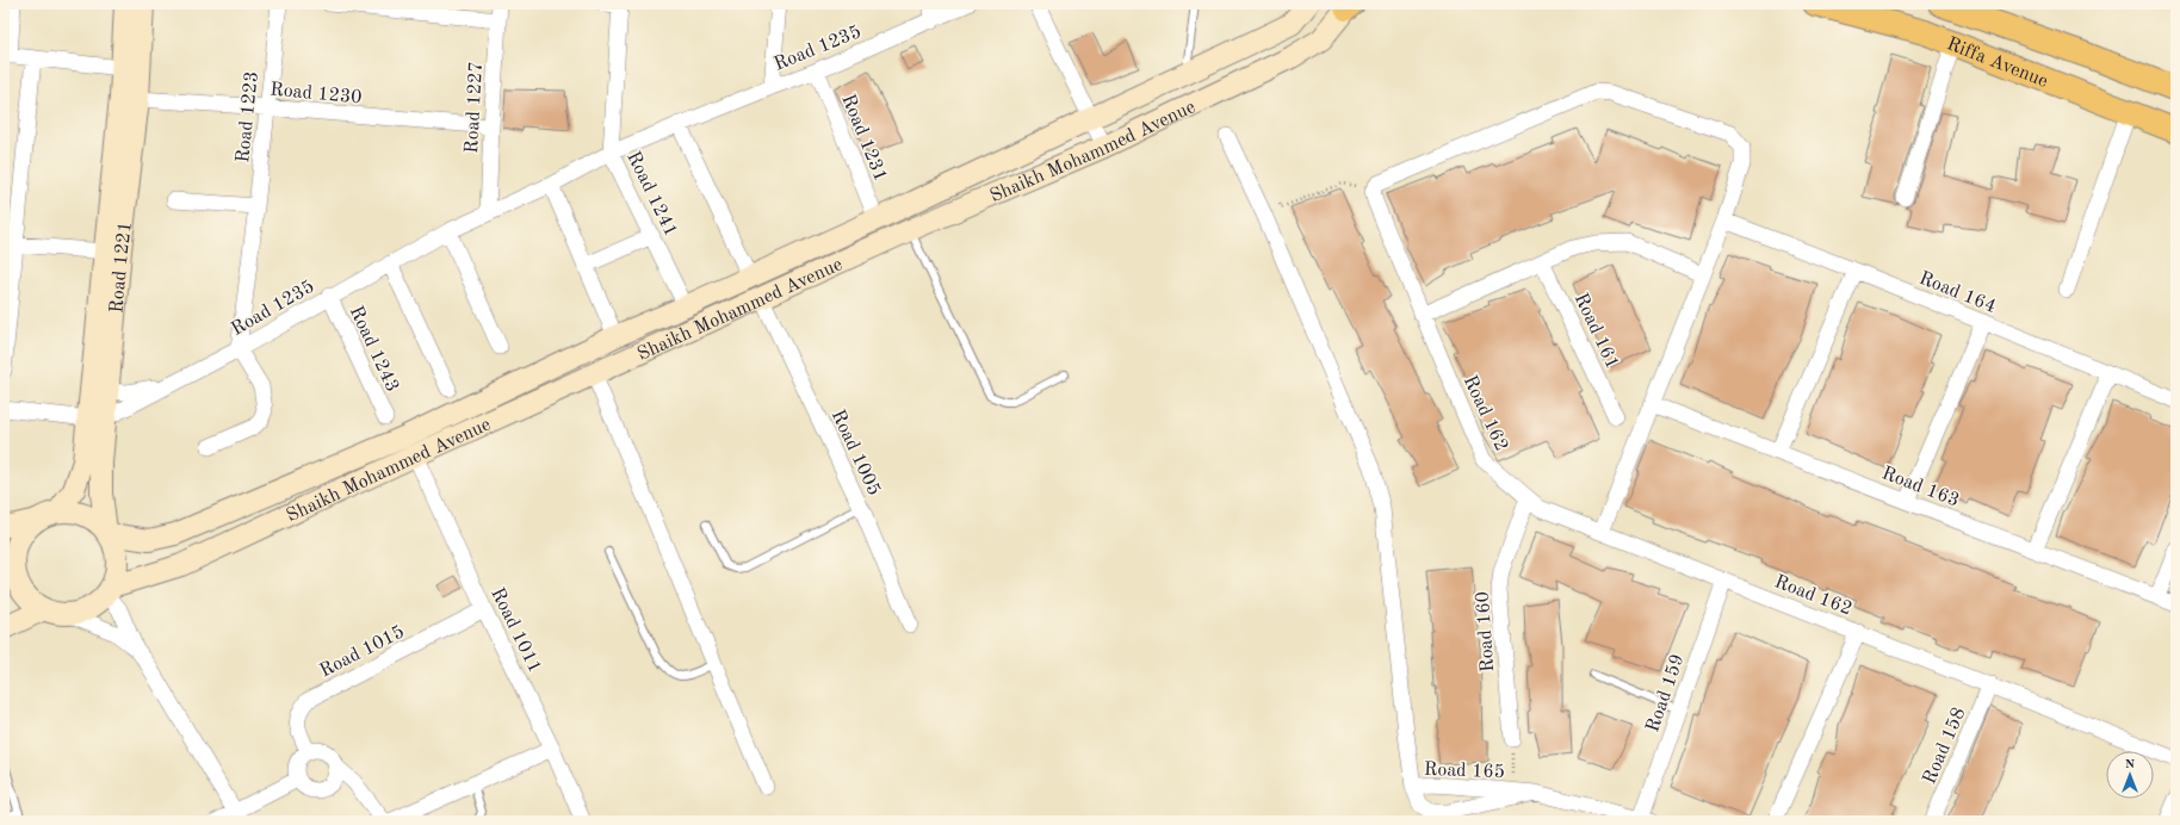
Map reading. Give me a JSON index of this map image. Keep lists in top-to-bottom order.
{
  "streets": {
    "main road": ["Riffa Avenue"],
    "street": [
      "Road 1235",
      "Road 1230",
      "Road 1227",
      "Road 1223",
      "Road 1231",
      "Shaikh Mohammed Avenue",
      "Road 1241",
      "Road 1221",
      "Road 164",
      "Road 161",
      "Road 1243",
      "Road 162",
      "Road 1005",
      "Road 163",
      "Road 1011",
      "Road 160",
      "Road 1015",
      "Road 159",
      "Road 158",
      "Road 165"
    ]
  },
  "crossings": [
    ["Road 1235", "Road 1227"],
    ["Road 1235", "Road 1223"],
    ["Road 1235", "Road 1231"],
    ["Road 1235", "Road 1241"],
    ["Road 1235", "Road 1221"],
    ["Road 1235", "Road 1243"],
    ["Road 1230", "Road 1227"],
    ["Road 1230", "Road 1223"],
    ["Road 1230", "Road 1221"],
    ["Road 1231", "Shaikh Mohammed Avenue"],
    ["Shaikh Mohammed Avenue", "Road 1241"],
    ["Shaikh Mohammed Avenue", "Road 1221"],
    ["Shaikh Mohammed Avenue", "Road 1005"],
    ["Shaikh Mohammed Avenue", "Road 1011"],
    ["Road 162", "Road 160"],
    ["Road 162", "Road 159"],
    ["Road 162", "Road 158"],
    ["Road 1011", "Road 1015"],
    ["Road 159", "Road 165"]
  ],
  "north": "top"
}
